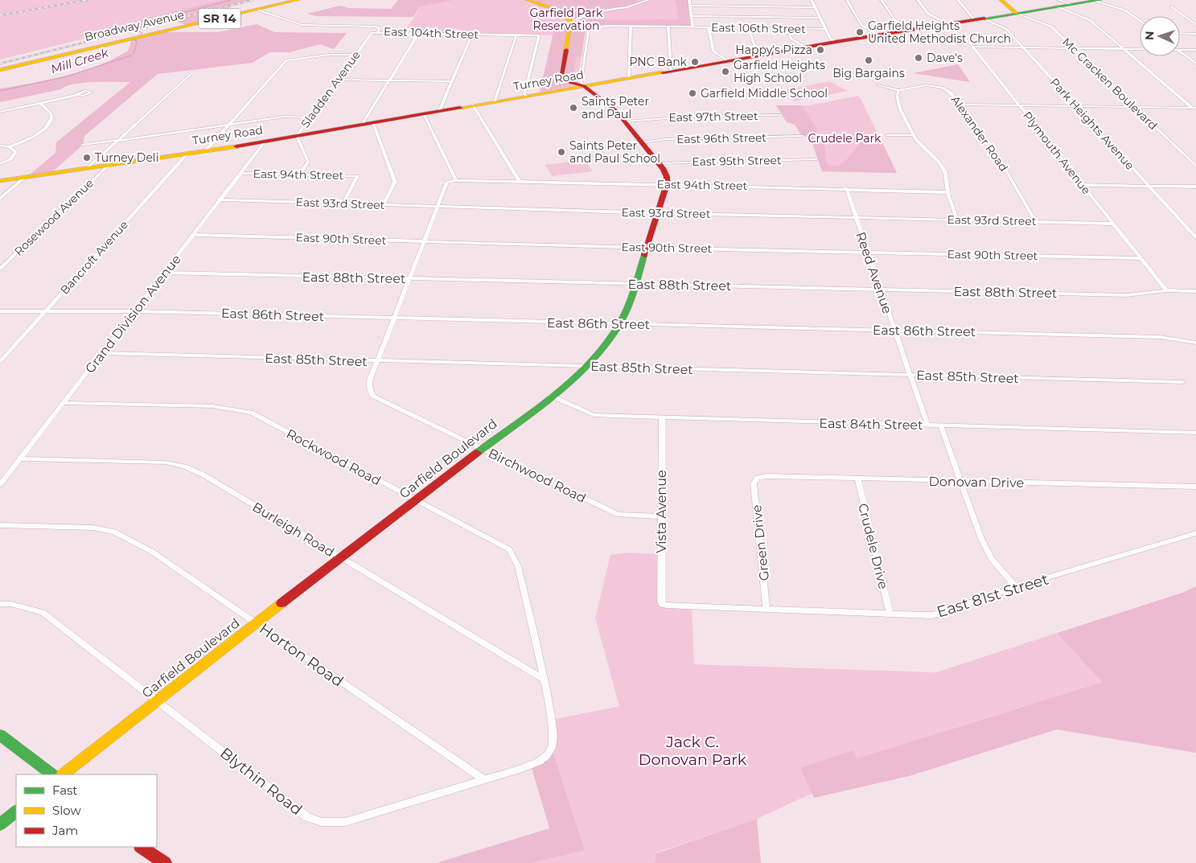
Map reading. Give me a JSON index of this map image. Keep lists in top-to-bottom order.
{
  "streets": {
    "main road": [
      "SR 14",
      "Broadway Avenue",
      "Turney Road",
      "Garfield Boulevard"
    ],
    "street": [
      "East 106th Street",
      "East 104th Street",
      "Mc Cracken Boulevard",
      "Sladden Avenue",
      "East 97th Street",
      "Park Heights Avenue",
      "Alexander Road",
      "East 96th Street",
      "Plymouth Avenue",
      "East 95th Street",
      "East 94th Street",
      "East 93rd Street",
      "Rosewood Avenue",
      "East 90th Street",
      "Bancroft Avenue",
      "Reed Avenue",
      "East 88th Street",
      "Grand Division Avenue",
      "East 86th Street",
      "East 85th Street",
      "East 84th Street",
      "Rockwood Road",
      "Birchwood Road",
      "Donovan Drive",
      "Vista Avenue",
      "Burleigh Road",
      "Green Drive",
      "Crudele Drive",
      "East 81st Street",
      "Horton Road",
      "Blythin Road"
    ]
  },
  "crossings": [
    ["Broadway Avenue", "East 104th Street"],
    ["East 106th Street", "Turney Road"],
    ["East 104th Street", "Turney Road"],
    ["East 104th Street", "Sladden Avenue"],
    ["Turney Road", "Mc Cracken Boulevard"],
    ["Turney Road", "Sladden Avenue"],
    ["Turney Road", "Park Heights Avenue"],
    ["Turney Road", "Plymouth Avenue"],
    ["Turney Road", "Rosewood Avenue"],
    ["Turney Road", "Bancroft Avenue"],
    ["Turney Road", "Grand Division Avenue"],
    ["Sladden Avenue", "East 94th Street"],
    ["Alexander Road", "East 93rd Street"],
    ["Plymouth Avenue", "East 93rd Street"],
    ["Plymouth Avenue", "East 90th Street"],
    ["Plymouth Avenue", "East 88th Street"],
    ["East 94th Street", "East 93rd Street"],
    ["East 94th Street", "Reed Avenue"],
    ["East 94th Street", "Grand Division Avenue"],
    ["East 94th Street", "Garfield Boulevard"],
    ["East 94th Street", "Birchwood Road"],
    ["East 93rd Street", "Reed Avenue"],
    ["East 93rd Street", "Grand Division Avenue"],
    ["East 93rd Street", "Garfield Boulevard"],
    ["East 93rd Street", "Birchwood Road"],
    ["East 90th Street", "Reed Avenue"],
    ["East 90th Street", "Grand Division Avenue"],
    ["East 90th Street", "Garfield Boulevard"],
    ["East 90th Street", "Birchwood Road"],
    ["Bancroft Avenue", "East 86th Street"],
    ["Reed Avenue", "East 88th Street"],
    ["Reed Avenue", "East 86th Street"],
    ["Reed Avenue", "East 85th Street"],
    ["Reed Avenue", "East 84th Street"],
    ["East 88th Street", "Grand Division Avenue"],
    ["East 88th Street", "Garfield Boulevard"],
    ["East 88th Street", "Birchwood Road"],
    ["Grand Division Avenue", "East 86th Street"],
    ["Grand Division Avenue", "East 85th Street"],
    ["Grand Division Avenue", "Rockwood Road"],
    ["Grand Division Avenue", "Burleigh Road"],
    ["East 86th Street", "Garfield Boulevard"],
    ["East 86th Street", "Birchwood Road"],
    ["East 85th Street", "Garfield Boulevard"],
    ["East 85th Street", "Birchwood Road"],
    ["East 84th Street", "Garfield Boulevard"],
    ["East 84th Street", "Vista Avenue"],
    ["Rockwood Road", "Garfield Boulevard"],
    ["Rockwood Road", "Burleigh Road"],
    ["Rockwood Road", "Blythin Road"],
    ["Garfield Boulevard", "Birchwood Road"],
    ["Garfield Boulevard", "Burleigh Road"],
    ["Garfield Boulevard", "Horton Road"],
    ["Garfield Boulevard", "Blythin Road"],
    ["Birchwood Road", "Vista Avenue"],
    ["Donovan Drive", "Green Drive"],
    ["Donovan Drive", "Crudele Drive"],
    ["Vista Avenue", "East 81st Street"],
    ["Green Drive", "East 81st Street"],
    ["Crudele Drive", "East 81st Street"],
    ["Horton Road", "Blythin Road"]
  ],
  "water": ["Mill Creek"],
  "parks": ["Garfield Park Reservation", "Crudele Park", "Jack C. Donovan Park"],
  "places": [
    "Garfield Heights United Methodist Church",
    "Happy's Pizza",
    "Dave's",
    "Big Bargains",
    "PNC Bank",
    "Garfield Heights High School",
    "Garfield Middle School",
    "Saints Peter and Paul",
    "Saints Peter and Paul School",
    "Turney Deli"
  ],
  "legend": ["Fast", "Slow", "Jam"],
  "north": "left"
}
